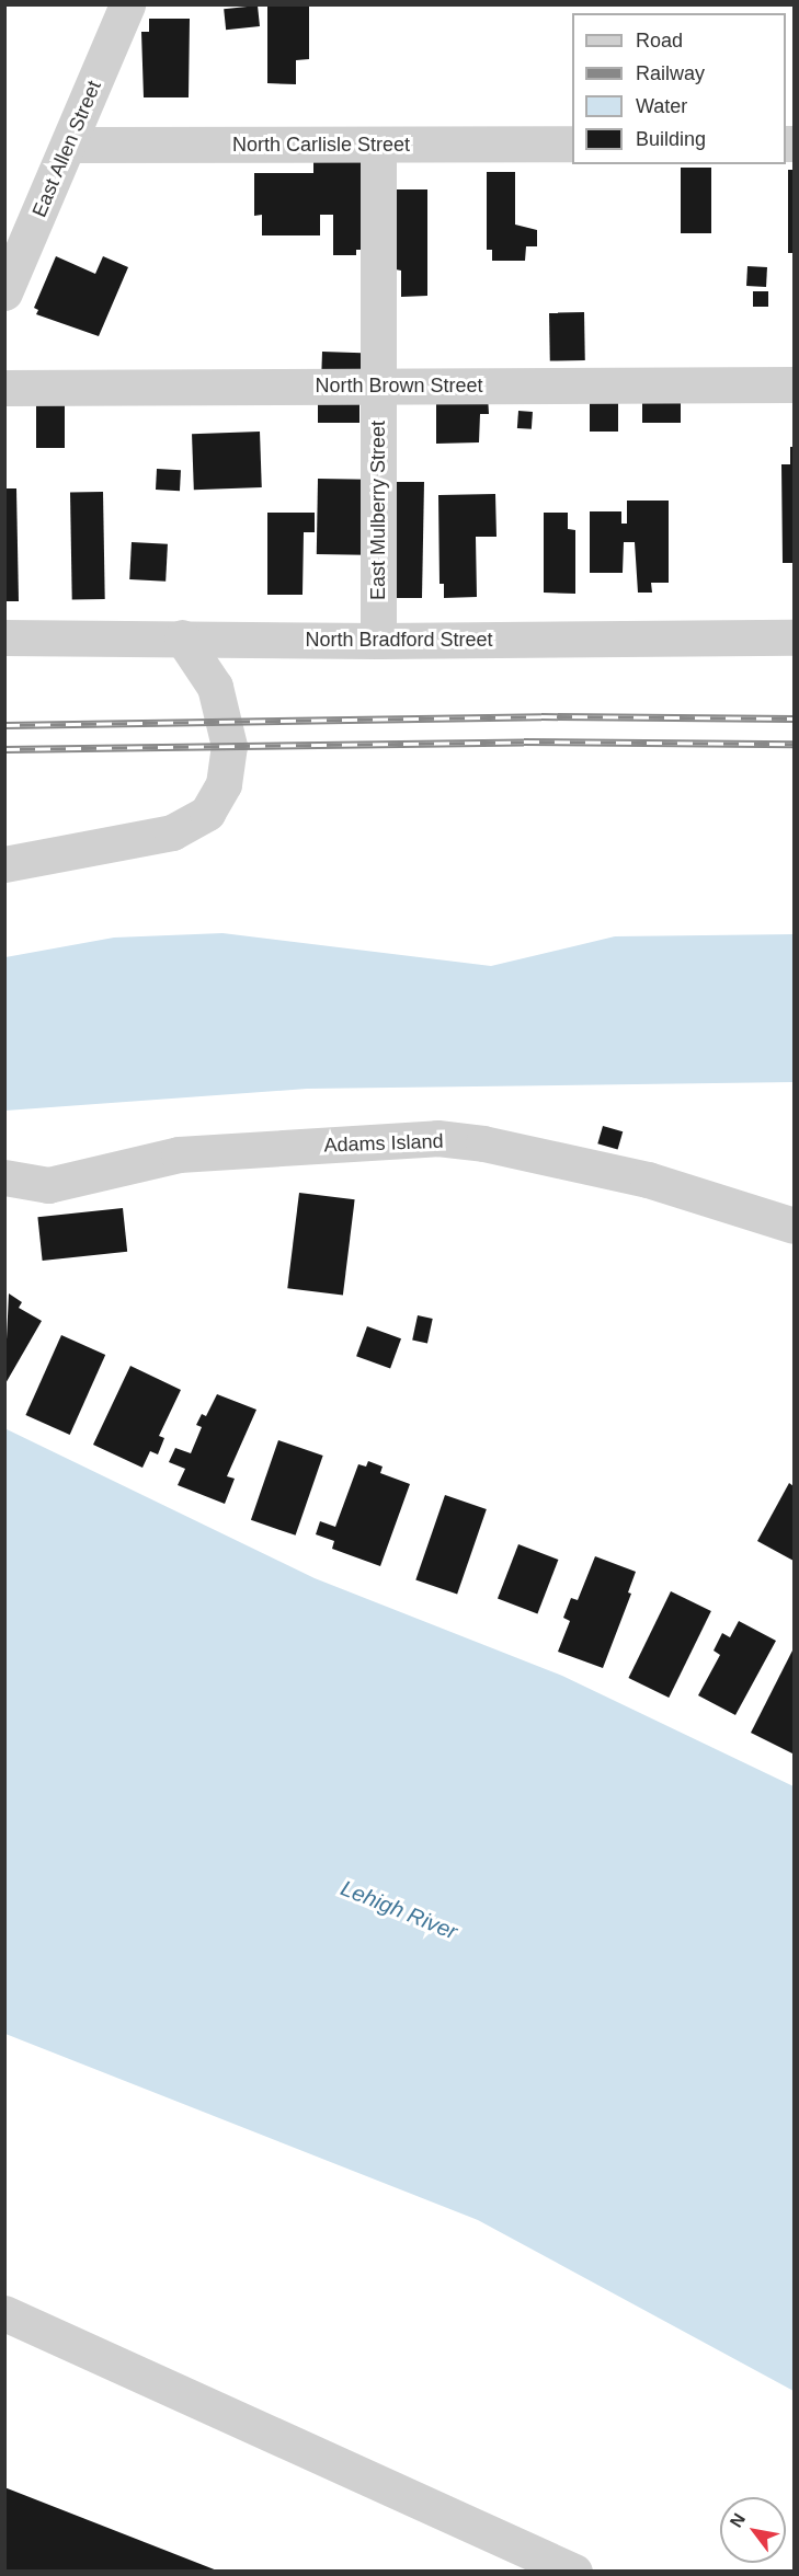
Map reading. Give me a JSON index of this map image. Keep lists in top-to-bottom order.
{
  "streets": {
    "street": [
      "North Carlisle Street",
      "East Allen Street",
      "North Brown Street",
      "East Mulberry Street",
      "North Bradford Street",
      "Adams Island"
    ]
  },
  "crossings": [
    ["North Carlisle Street", "East Allen Street"],
    ["North Carlisle Street", "East Mulberry Street"],
    ["North Brown Street", "East Mulberry Street"],
    ["East Mulberry Street", "North Bradford Street"]
  ],
  "water": ["Lehigh River"],
  "legend": [
    "Road",
    "Railway",
    "Water",
    "Building"
  ],
  "north": "top left"
}
